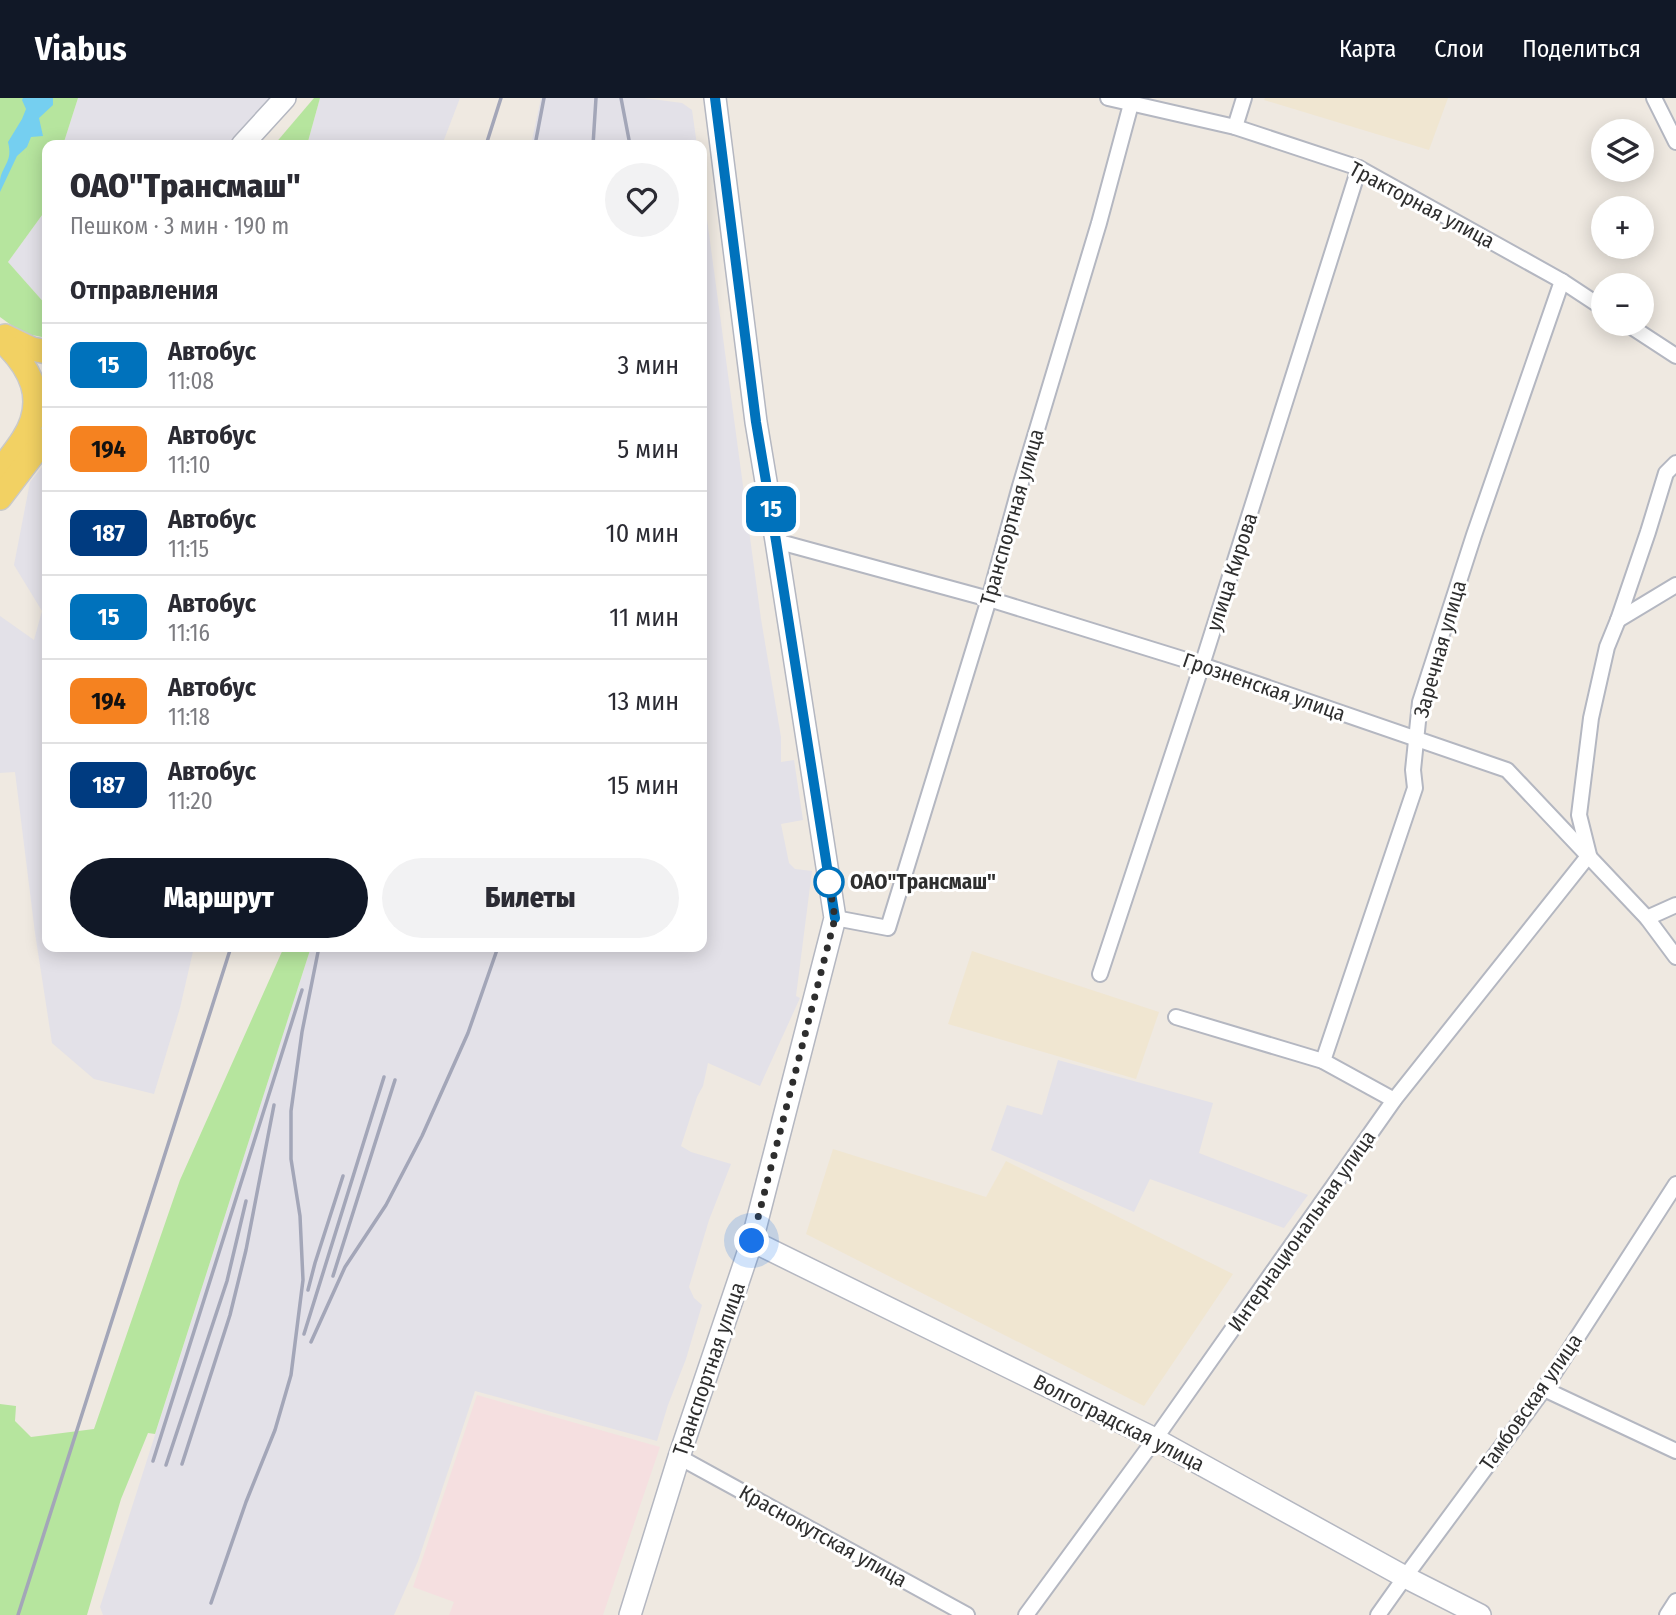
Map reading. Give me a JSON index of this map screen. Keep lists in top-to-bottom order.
{
  "streets": {
    "street": [
      "Тракторная улица",
      "Транспортная улица",
      "улица Кирова",
      "Заречная улица",
      "Грозненская улица",
      "Интернациональная улица",
      "Тамбовская улица",
      "Волгоградская улица",
      "Краснокутская улица"
    ]
  },
  "crossings": [
    ["Тракторная улица", "Транспортная улица"],
    ["Тракторная улица", "улица Кирова"],
    ["Тракторная улица", "Заречная улица"],
    ["Транспортная улица", "Грозненская улица"],
    ["Транспортная улица", "Волгоградская улица"],
    ["Транспортная улица", "Краснокутская улица"],
    ["улица Кирова", "Грозненская улица"],
    ["Заречная улица", "Грозненская улица"],
    ["Грозненская улица", "Интернациональная улица"],
    ["Интернациональная улица", "Волгоградская улица"],
    ["Тамбовская улица", "Волгоградская улица"]
  ],
  "places": ["ОАО\"Трансмаш\""],
  "lines": ["bus line 15"],
  "page": {
    "header": "Viabus",
    "nav": ["Карта", "Слои", "Поделиться"],
    "on_map": "15",
    "map_buttons": ["+", "−"],
    "heading": [
      ["ОАО\"Трансмаш\"", "Пешком · 3 мин · 190 m"],
      "Отправления"
    ],
    "list": [
      {
        "mark": "15",
        "name": "Автобус",
        "note": "11:08",
        "value": "3 мин"
      },
      {
        "mark": "194",
        "name": "Автобус",
        "note": "11:10",
        "value": "5 мин"
      },
      {
        "mark": "187",
        "name": "Автобус",
        "note": "11:15",
        "value": "10 мин"
      },
      {
        "mark": "15",
        "name": "Автобус",
        "note": "11:16",
        "value": "11 мин"
      },
      {
        "mark": "194",
        "name": "Автобус",
        "note": "11:18",
        "value": "13 мин"
      },
      {
        "mark": "187",
        "name": "Автобус",
        "note": "11:20",
        "value": "15 мин"
      }
    ],
    "buttons": ["Маршрут", "Билеты"]
  }
}
